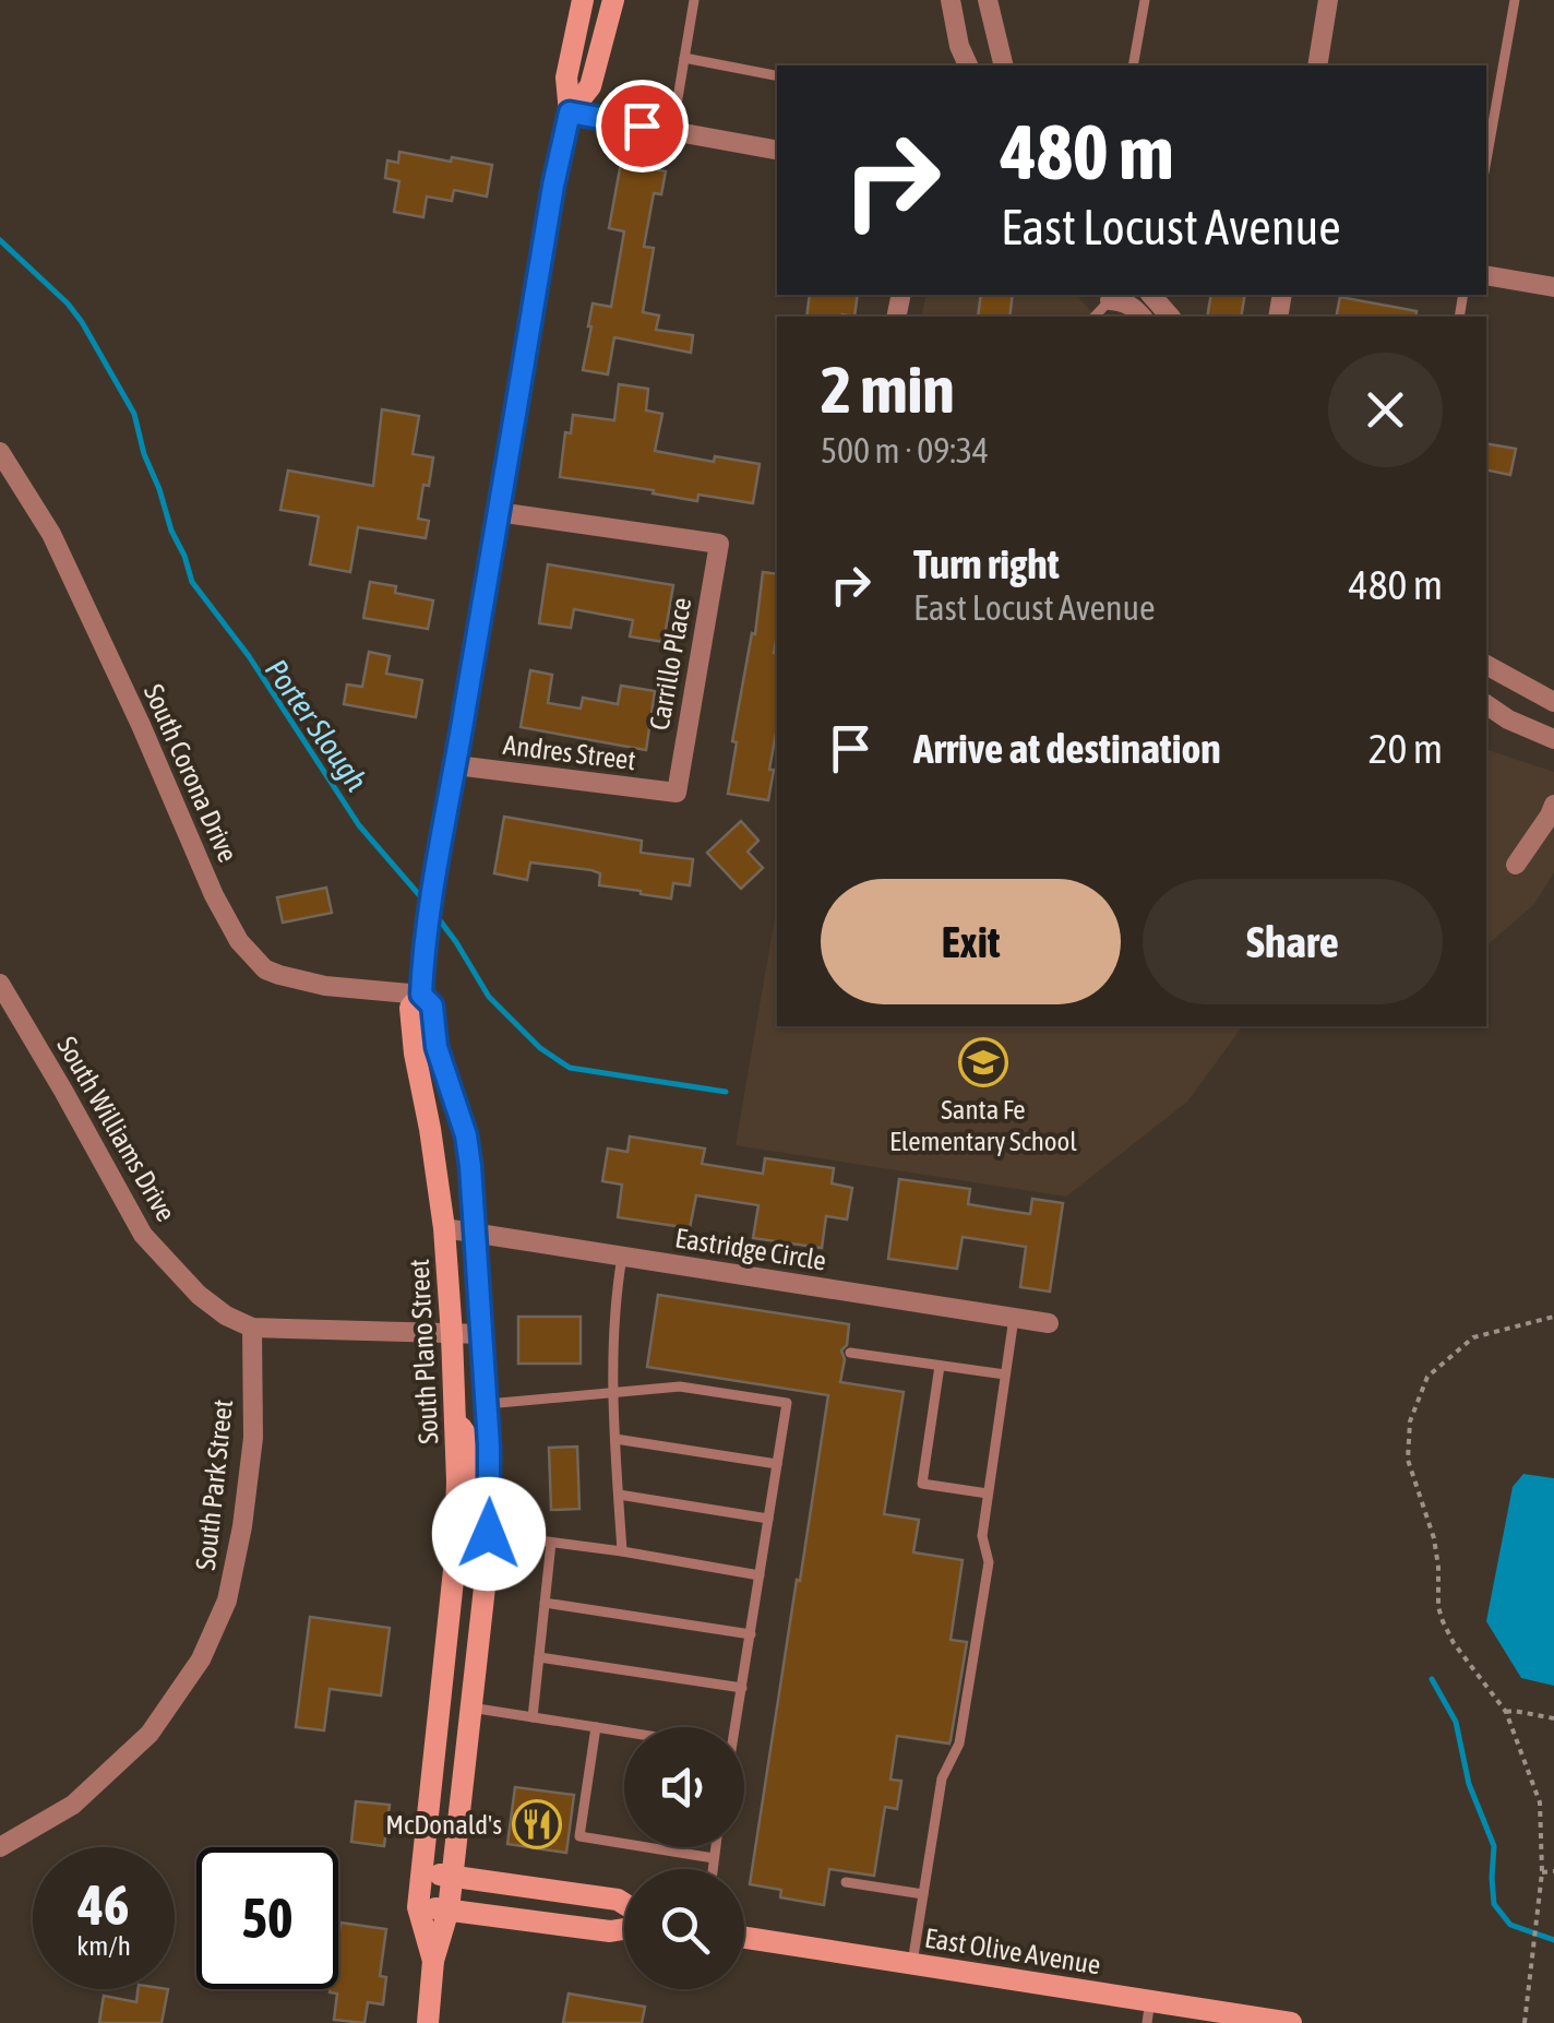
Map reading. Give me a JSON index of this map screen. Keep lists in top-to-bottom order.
{
  "streets": {
    "main road": ["South Plano Street", "East Olive Avenue"],
    "street": [
      "Carrillo Place",
      "Andres Street",
      "South Corona Drive",
      "South Williams Drive",
      "Eastridge Circle",
      "South Park Street"
    ]
  },
  "crossings": [
    ["Carrillo Place", "Andres Street"],
    ["Carrillo Place", "South Plano Street"],
    ["Andres Street", "South Plano Street"],
    ["South Corona Drive", "South Plano Street"],
    ["South Williams Drive", "South Park Street"],
    ["Eastridge Circle", "South Plano Street"]
  ],
  "water": ["Porter Slough"],
  "places": {
    "school or university": ["Santa Fe Elementary School"],
    "restaurant": ["McDonald's"]
  },
  "page": {
    "turn": ["480 m", "East Locust Avenue"],
    "heading": ["2 min", "500 m · 09:34"],
    "list": [
      {
        "name": "Turn right",
        "note": "East Locust Avenue",
        "value": "480 m"
      },
      {
        "name": "Arrive at destination",
        "value": "20 m"
      }
    ],
    "buttons": ["Exit", "Share"],
    "speed": "46 km/h",
    "limit": "50"
  }
}
